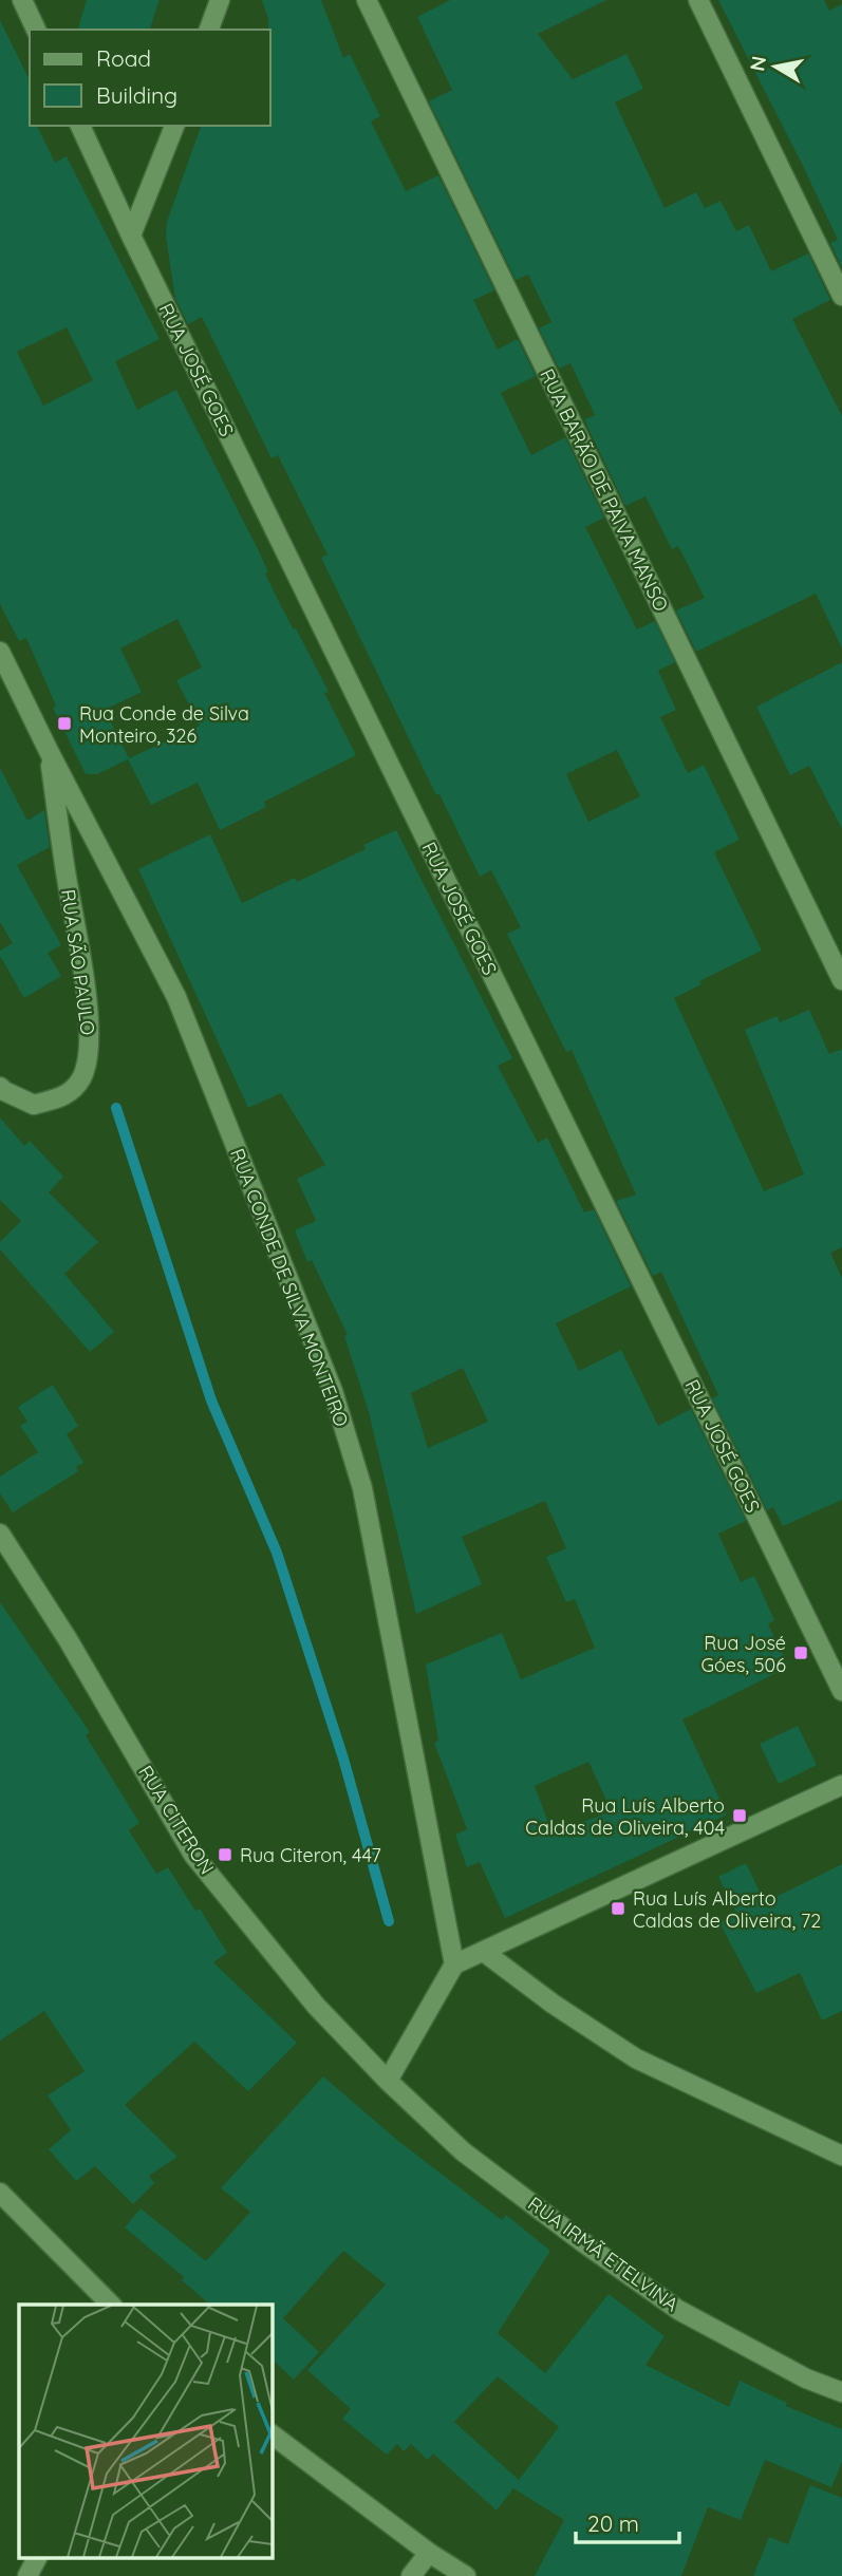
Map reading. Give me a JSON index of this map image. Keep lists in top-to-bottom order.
{
  "streets": {
    "street": [
      "RUA JOSÉ GOES",
      "RUA BARÃO DE PAIVA MANSO",
      "RUA SÃO PAULO",
      "RUA CONDE DE SILVA MONTEIRO",
      "RUA CITERON",
      "RUA IRMÃ ETELVINA"
    ]
  },
  "crossings": [
    ["RUA SÃO PAULO", "RUA CONDE DE SILVA MONTEIRO"],
    ["RUA CITERON", "RUA IRMÃ ETELVINA"]
  ],
  "places": {
    "transit": [
      "Rua Conde de Silva Monteiro, 326",
      "Rua José Góes, 506",
      "Rua Luís Alberto Caldas de Oliveira, 404",
      "Rua Citeron, 447",
      "Rua Luís Alberto Caldas de Oliveira, 72"
    ]
  },
  "legend": ["Road", "Building"],
  "scale_bar": "20 m",
  "north": "left"
}
